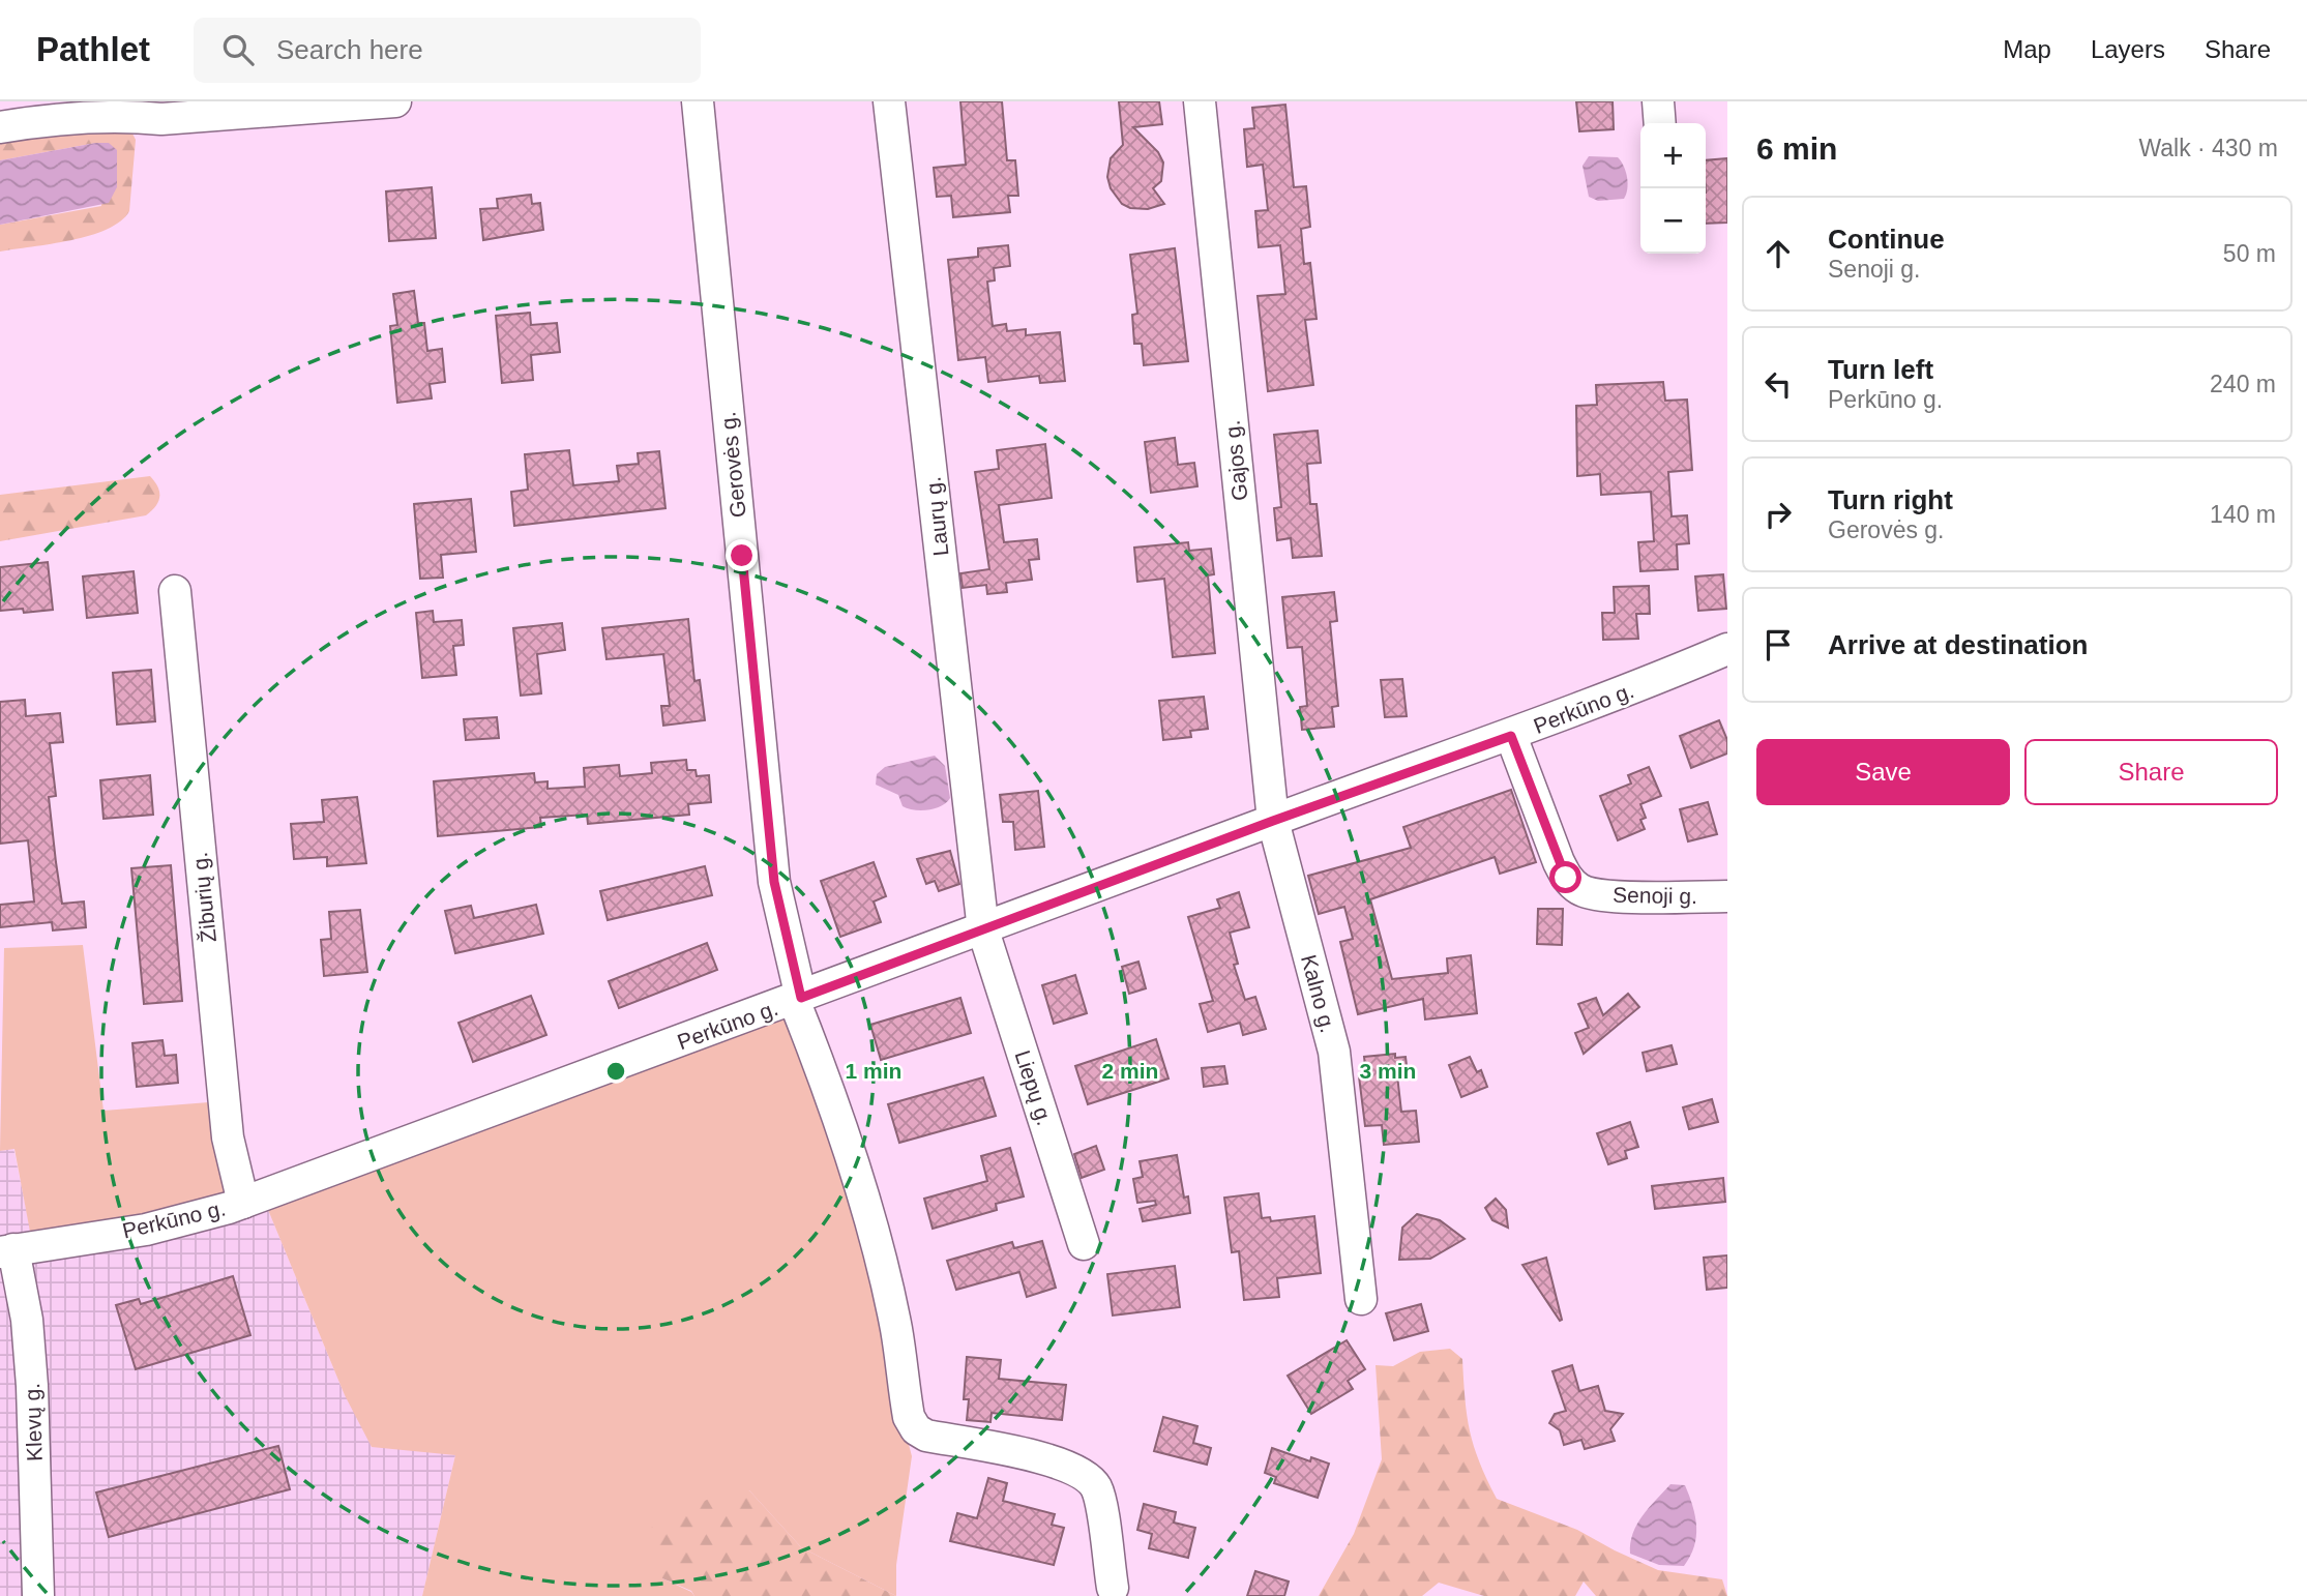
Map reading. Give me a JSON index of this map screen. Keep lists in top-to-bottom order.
{
  "streets": {
    "street": [
      "Gajos g.",
      "Gerovės g.",
      "Laurų g.",
      "Perkūno g.",
      "Senoji g.",
      "Žiburių g.",
      "Kalno g.",
      "Liepų g.",
      "Klevų g."
    ]
  },
  "crossings": [
    ["Gajos g.", "Perkūno g."],
    ["Gajos g.", "Kalno g."],
    ["Gerovės g.", "Perkūno g."],
    ["Laurų g.", "Perkūno g."],
    ["Laurų g.", "Liepų g."],
    ["Perkūno g.", "Senoji g."],
    ["Perkūno g.", "Žiburių g."],
    ["Perkūno g.", "Kalno g."],
    ["Perkūno g.", "Liepų g."],
    ["Perkūno g.", "Klevų g."]
  ],
  "page": {
    "header": "Pathlet",
    "search": "Search here",
    "nav": ["Map", "Layers", "Share"],
    "heading": ["6 min", "Walk · 430 m"],
    "map_buttons": ["+", "−"],
    "list": [
      ["Continue", "Senoji g.", "50 m"],
      ["Turn left", "Perkūno g.", "240 m"],
      ["Turn right", "Gerovės g.", "140 m"],
      "Arrive at destination"
    ],
    "buttons": ["Save", "Share"]
  },
  "rings": ["1 min", "2 min", "3 min"]
}
